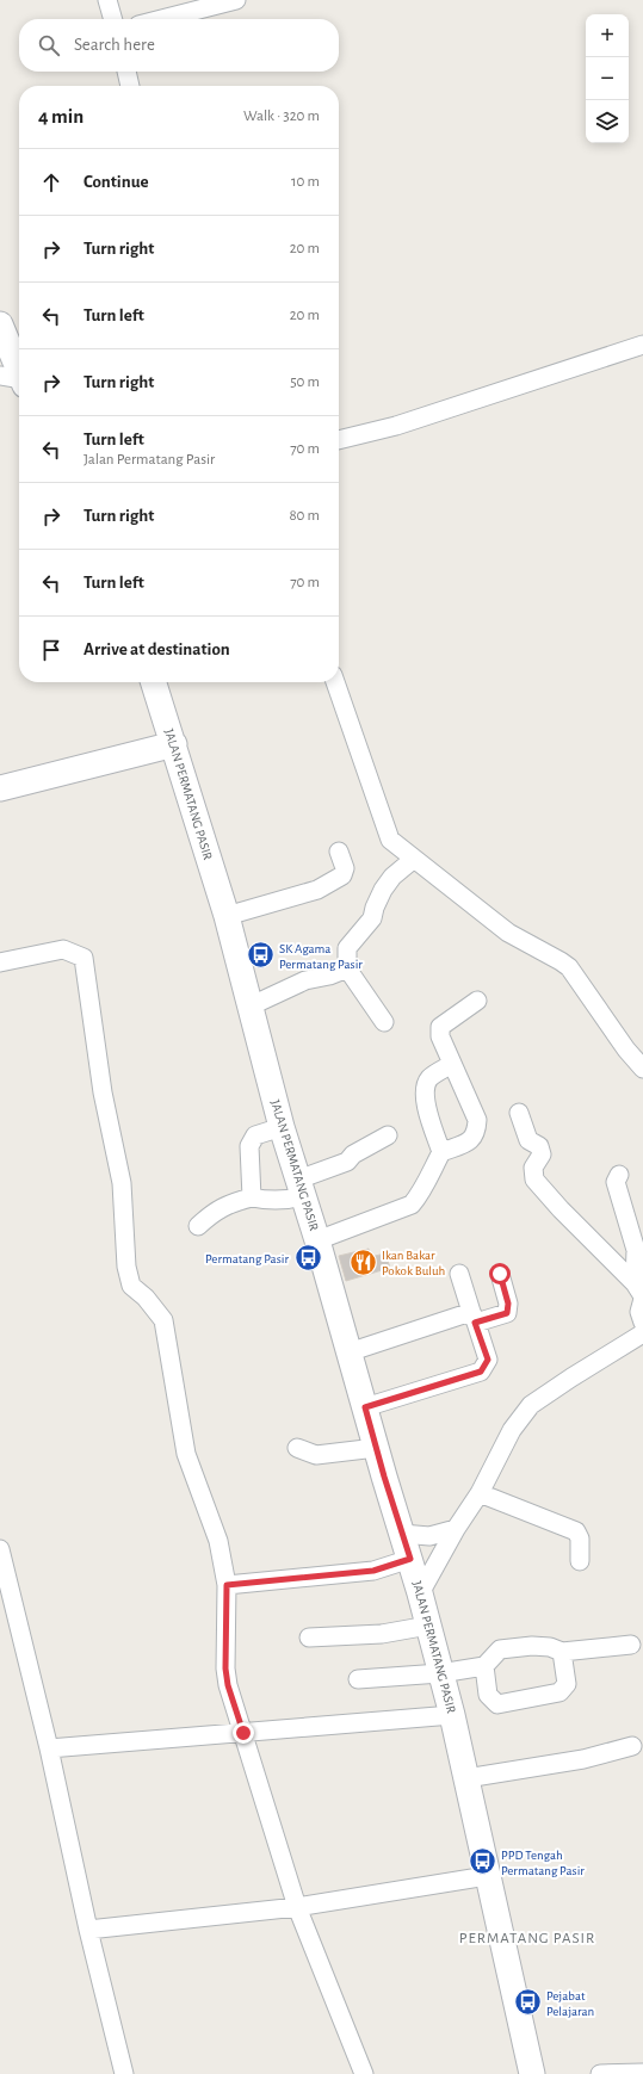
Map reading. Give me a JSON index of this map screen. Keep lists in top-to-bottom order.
{
  "streets": {
    "main road": ["JALAN PERMATANG PASIR"]
  },
  "districts": ["PERMATANG PASIR"],
  "places": {
    "bus stop": [
      "SK Agama Permatang Pasir",
      "Permatang Pasir",
      "PPD Tengah Permatang Pasir",
      "Pejabat Pelajaran"
    ],
    "restaurant": ["Ikan Bakar Pokok Buluh"]
  },
  "page": {
    "map_buttons": ["+", "−"],
    "search": "Search here",
    "heading": ["4 min", "Walk · 320 m"],
    "list": [
      ["Continue", "10 m"],
      ["Turn right", "20 m"],
      ["Turn left", "20 m"],
      ["Turn right", "50 m"],
      ["Turn left", "Jalan Permatang Pasir", "70 m"],
      ["Turn right", "80 m"],
      ["Turn left", "70 m"],
      "Arrive at destination"
    ]
  }
}
